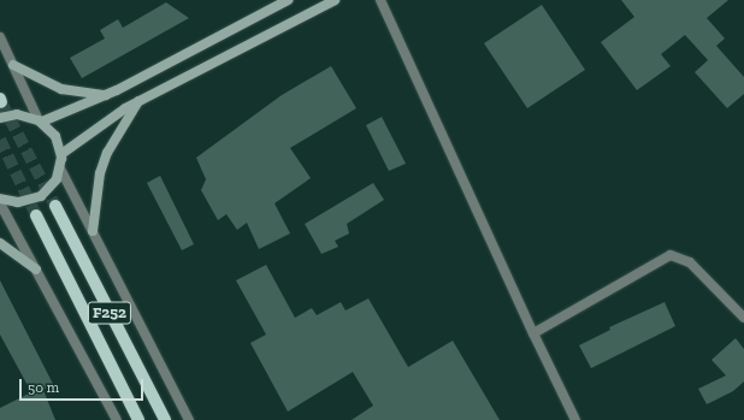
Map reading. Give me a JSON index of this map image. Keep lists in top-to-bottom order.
{
  "streets": {
    "main road": ["F252"]
  },
  "scale_bar": "50 m"
}
